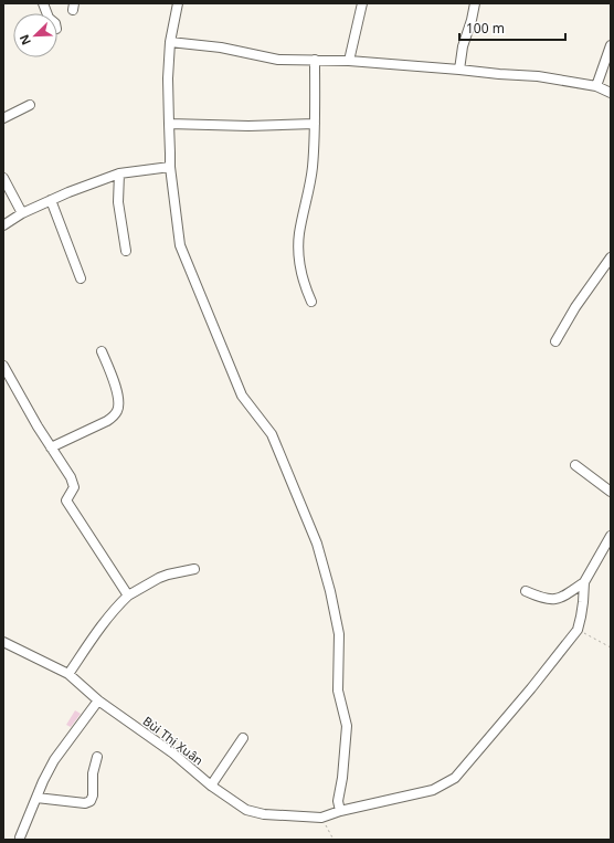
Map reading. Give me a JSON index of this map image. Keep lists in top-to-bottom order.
{
  "streets": {
    "street": ["Bùi Thị Xuân"]
  },
  "scale_bar": "100 m",
  "north": "bottom left"
}
